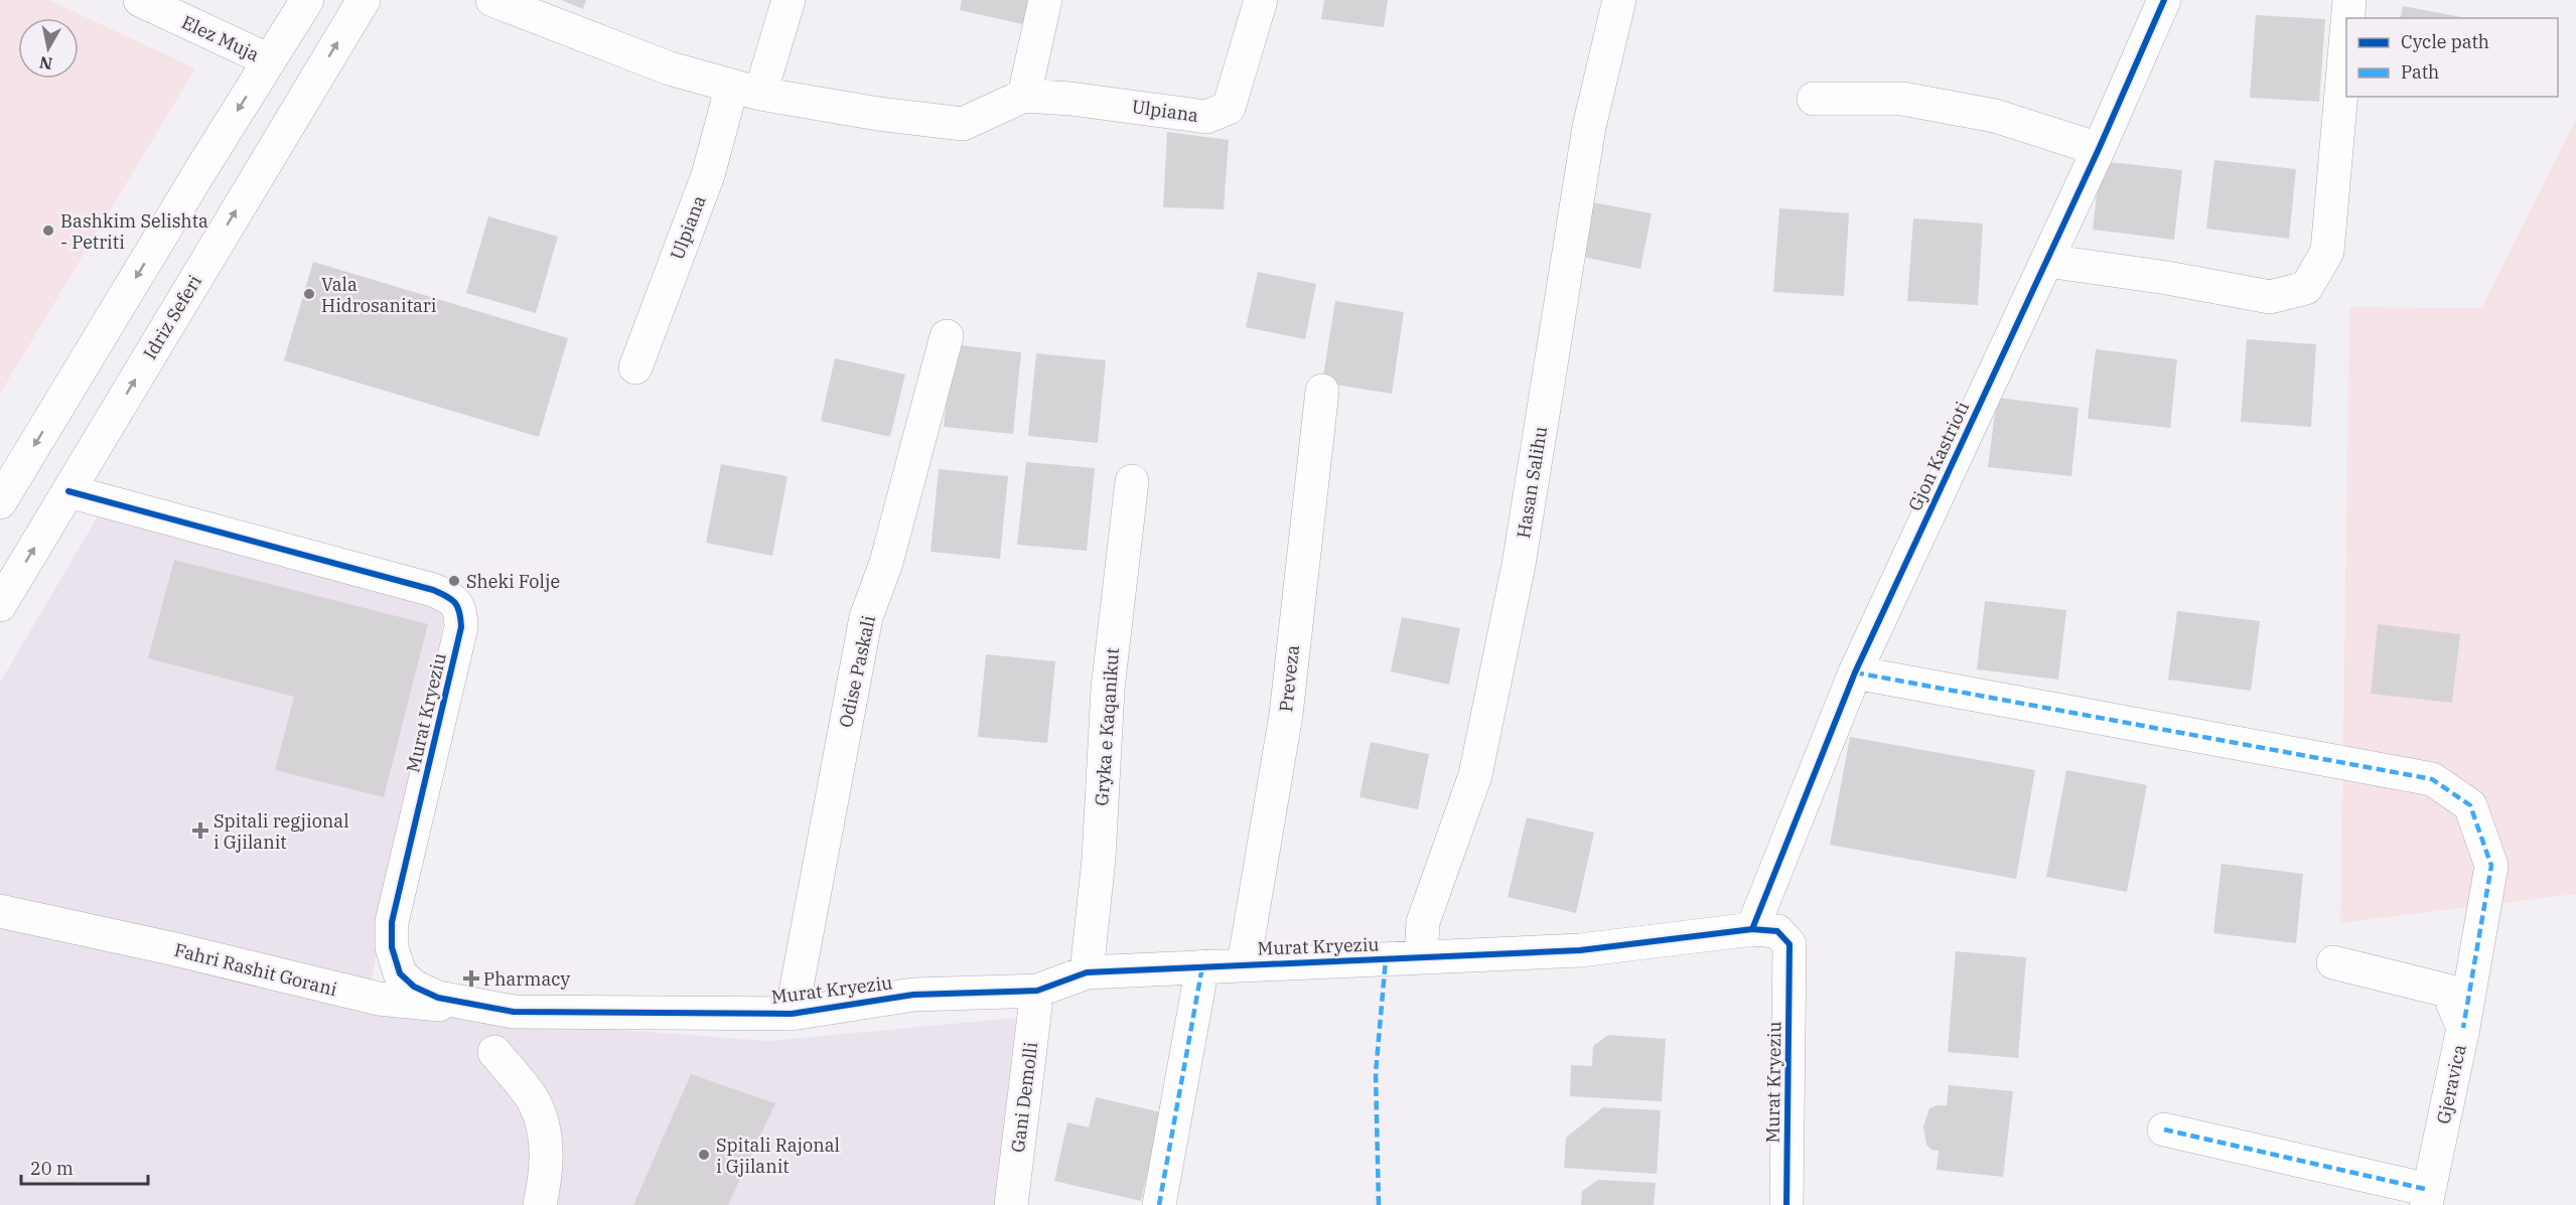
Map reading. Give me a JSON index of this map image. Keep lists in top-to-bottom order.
{
  "streets": {
    "street": [
      "Elez Muja",
      "Ulpiana",
      "Idriz Seferi",
      "Gjon Kastrioti",
      "Hasan Salihu",
      "Odise Paskali",
      "Preveza",
      "Murat Kryeziu",
      "Gryka e Kaqanikut",
      "Fahri Rashit Gorani",
      "Gjeravica",
      "Gani Demolli"
    ]
  },
  "crossings": [
    ["Idriz Seferi", "Murat Kryeziu"],
    ["Gjon Kastrioti", "Murat Kryeziu"],
    ["Hasan Salihu", "Murat Kryeziu"],
    ["Odise Paskali", "Murat Kryeziu"],
    ["Preveza", "Murat Kryeziu"],
    ["Murat Kryeziu", "Gryka e Kaqanikut"],
    ["Murat Kryeziu", "Fahri Rashit Gorani"],
    ["Murat Kryeziu", "Gani Demolli"]
  ],
  "places": {
    "other": [
      "Bashkim Selishta - Petriti",
      "Vala Hidrosanitari",
      "Sheki Folje",
      "Spitali Rajonal i Gjilanit"
    ],
    "health": ["Spitali regjional i Gjilanit", "Pharmacy"]
  },
  "legend": ["Cycle path", "Path"],
  "scale_bar": "20 m",
  "north": "bottom"
}
